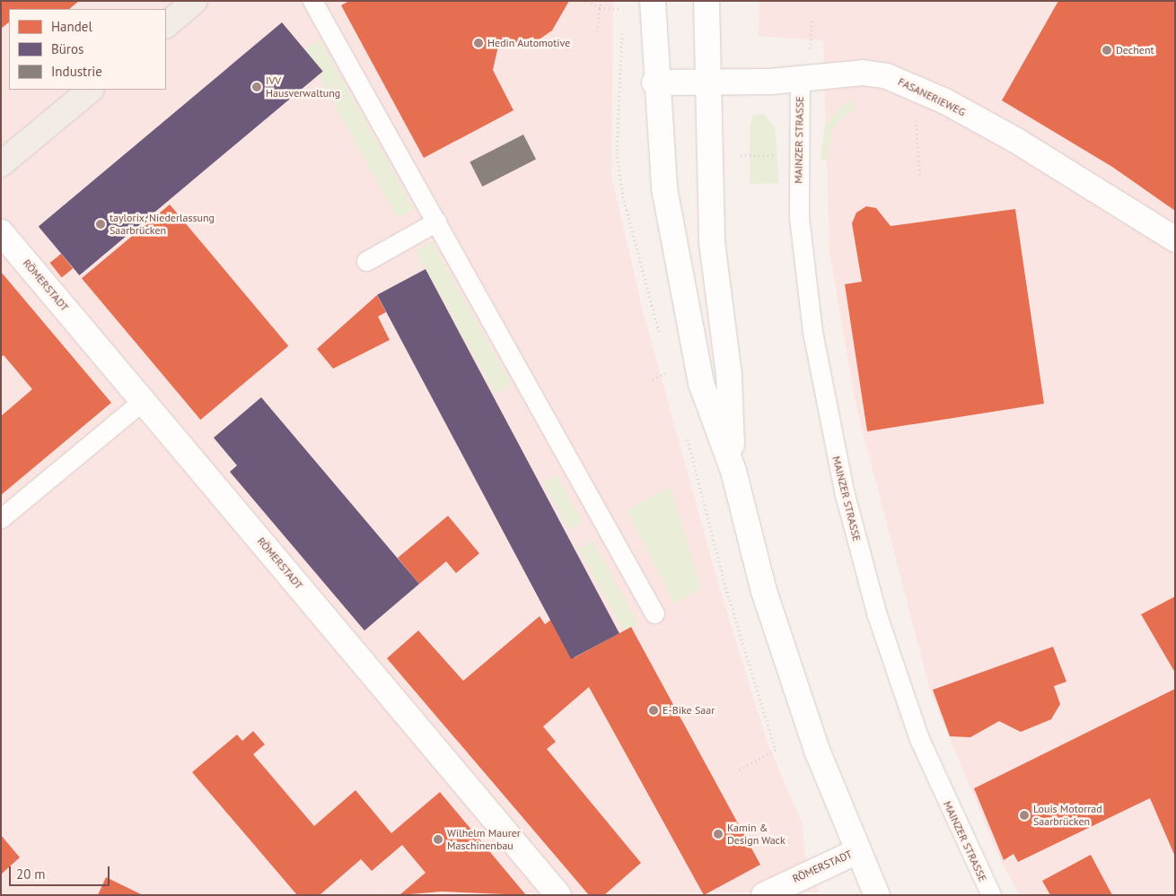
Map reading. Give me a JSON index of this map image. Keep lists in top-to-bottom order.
{
  "streets": {
    "street": ["FASANERIEWEG", "RÖMERSTADT"],
    "lane": ["MAINZER STRASSE"]
  },
  "crossings": [
    ["FASANERIEWEG", "MAINZER STRASSE"]
  ],
  "places": [
    "Hedin Automotive",
    "Dechent",
    "IVV Hausverwaltung",
    "taylorix, Niederlassung Saarbrücken",
    "E-Bike Saar",
    "Louis Motorrad Saarbrücken",
    "Kamin & Design Wack",
    "Wilhelm Maurer Maschinenbau"
  ],
  "legend": ["Handel", "Büros", "Industrie"],
  "scale_bar": "20 m"
}
